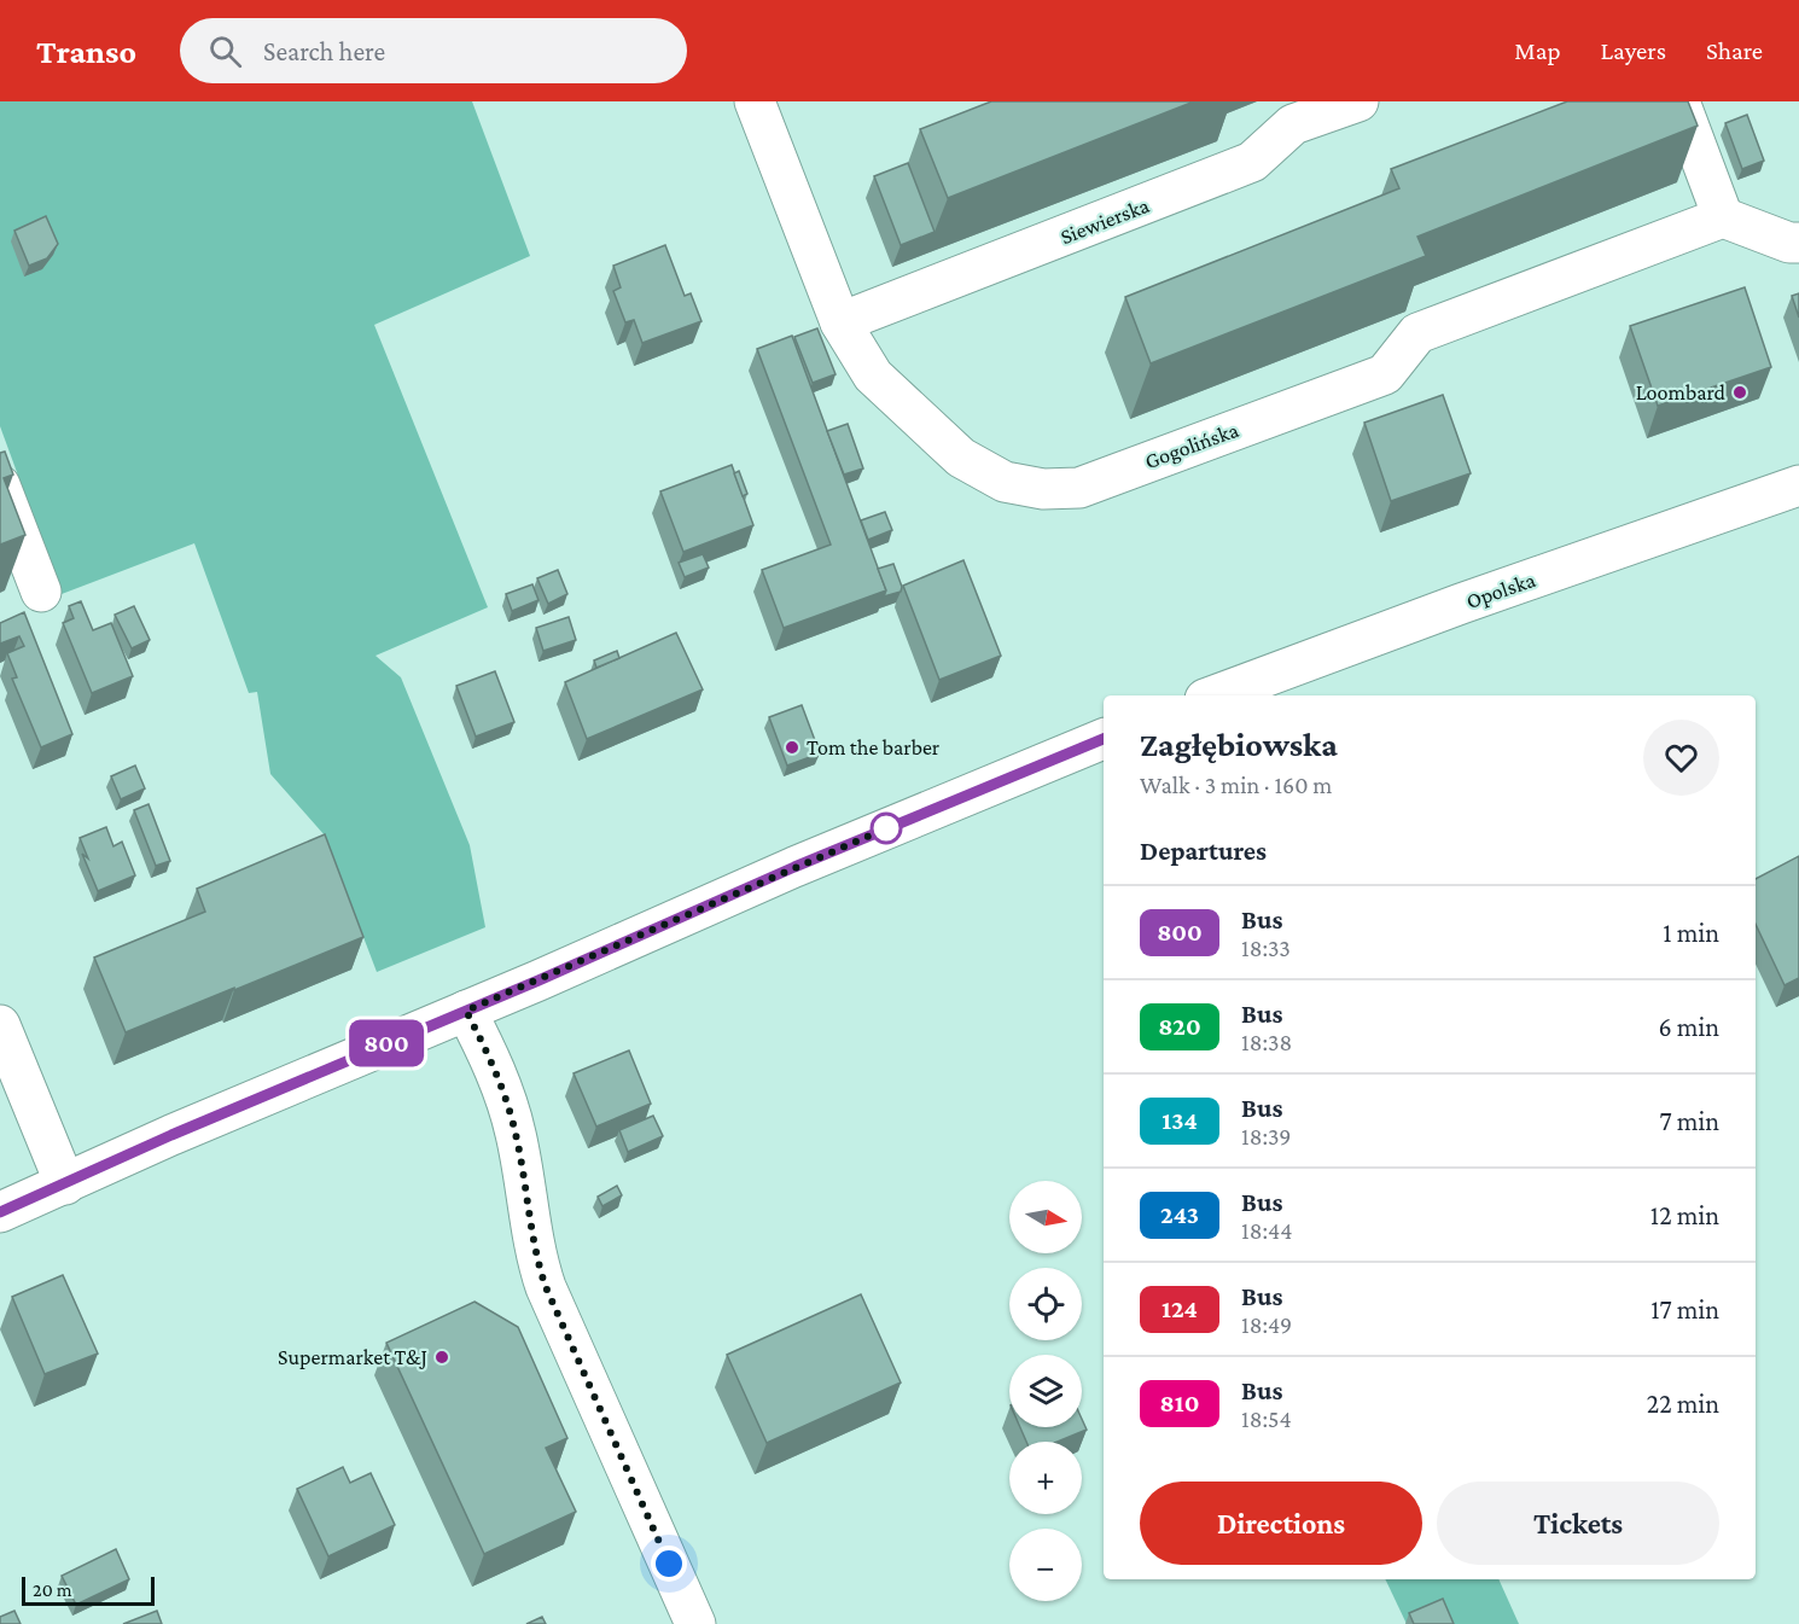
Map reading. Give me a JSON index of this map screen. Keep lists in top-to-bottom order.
{
  "streets": {
    "street": ["Siewierska", "Gogolińska", "Opolska"]
  },
  "crossings": [
    ["Siewierska", "Gogolińska"]
  ],
  "places": ["Loombard", "Tom the barber", "Supermarket T&J"],
  "lines": ["bus line 800"],
  "scale_bar": "20 m",
  "north": "right",
  "page": {
    "header": "Transo",
    "search": "Search here",
    "nav": ["Map", "Layers", "Share"],
    "on_map": "800",
    "heading": [
      ["Zagłębiowska", "Walk · 3 min · 160 m"],
      "Departures"
    ],
    "list": [
      {
        "mark": "800",
        "name": "Bus",
        "note": "18:33",
        "value": "1 min"
      },
      {
        "mark": "820",
        "name": "Bus",
        "note": "18:38",
        "value": "6 min"
      },
      {
        "mark": "134",
        "name": "Bus",
        "note": "18:39",
        "value": "7 min"
      },
      {
        "mark": "243",
        "name": "Bus",
        "note": "18:44",
        "value": "12 min"
      },
      {
        "mark": "124",
        "name": "Bus",
        "note": "18:49",
        "value": "17 min"
      },
      {
        "mark": "810",
        "name": "Bus",
        "note": "18:54",
        "value": "22 min"
      }
    ],
    "map_buttons": ["+", "−"],
    "buttons": ["Directions", "Tickets"],
    "scale": "20 m"
  }
}
